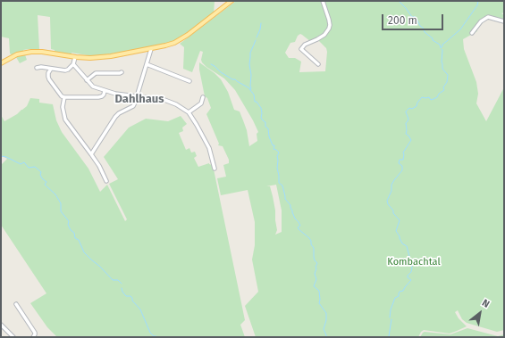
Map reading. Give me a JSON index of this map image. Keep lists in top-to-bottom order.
{
  "districts": ["Dahlhaus"],
  "parks": ["Kombachtal"],
  "scale_bar": "200 m",
  "north": "top right"
}
